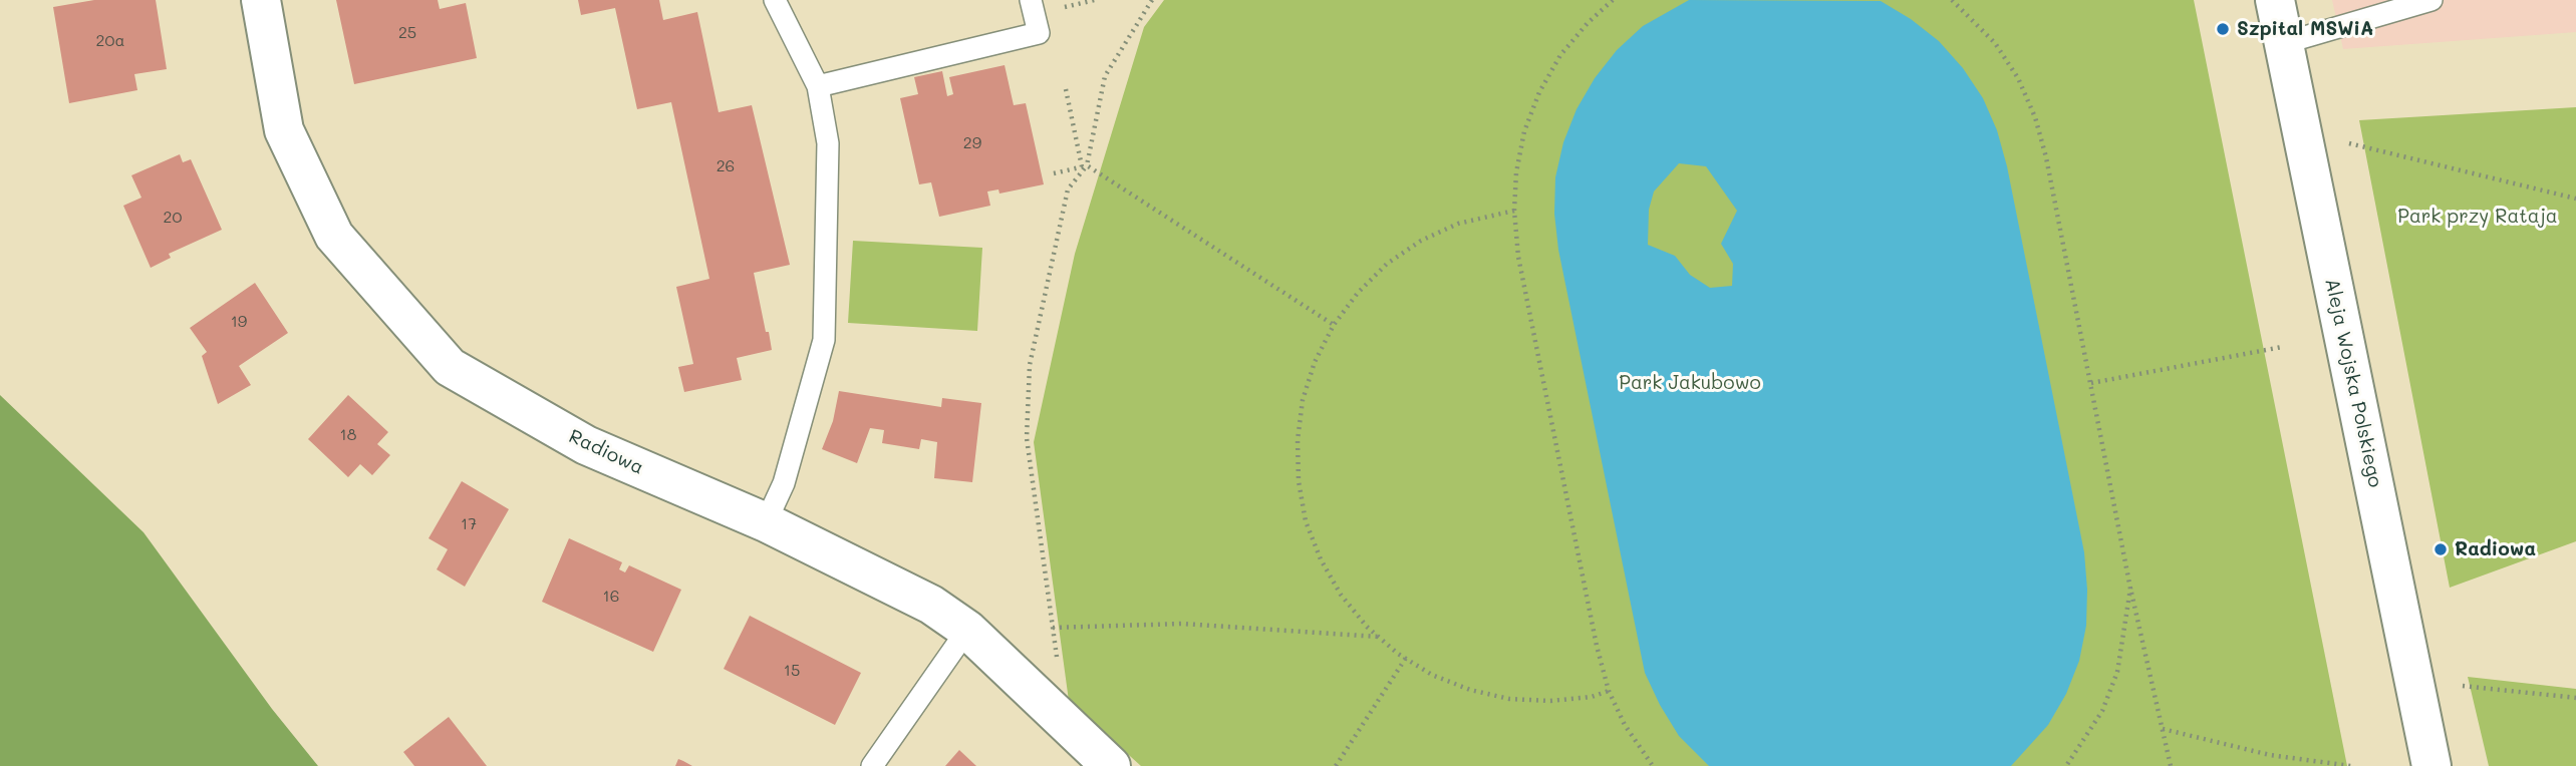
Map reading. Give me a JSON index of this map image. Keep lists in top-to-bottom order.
{
  "streets": {
    "street": ["Aleja Wojska Polskiego", "Radiowa"]
  },
  "parks": ["Park przy Rataja", "Park Jakubowo"],
  "places": ["Szpital MSWiA", "Radiowa"],
  "house_numbers": [
    "25",
    "20a",
    "29",
    "26",
    "20",
    "19",
    "18",
    "17",
    "16",
    "15"
  ]
}
